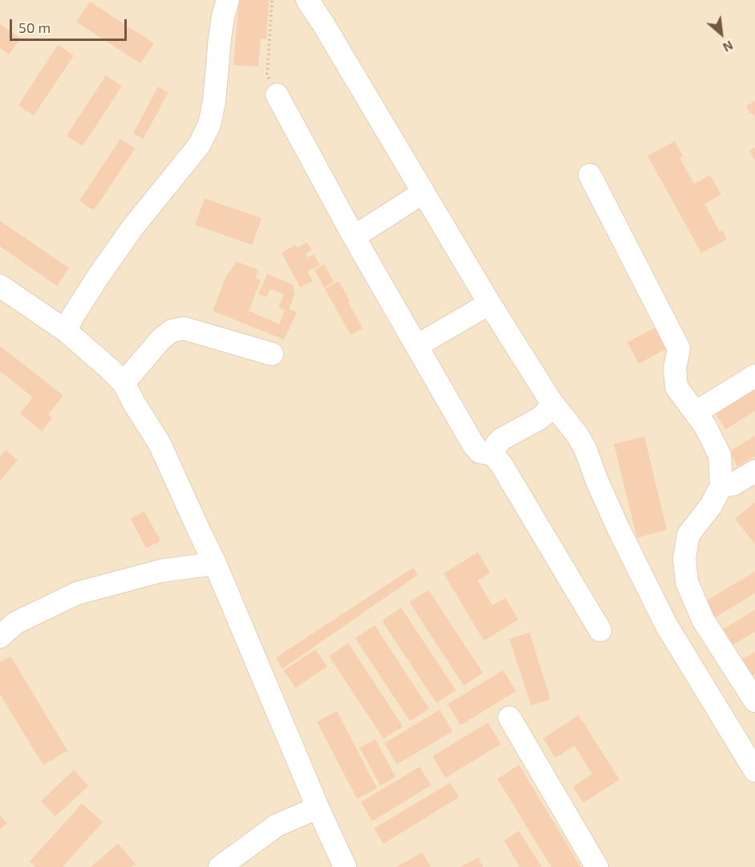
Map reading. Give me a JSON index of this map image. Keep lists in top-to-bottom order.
{
  "scale_bar": "50 m",
  "north": "bottom right"
}
